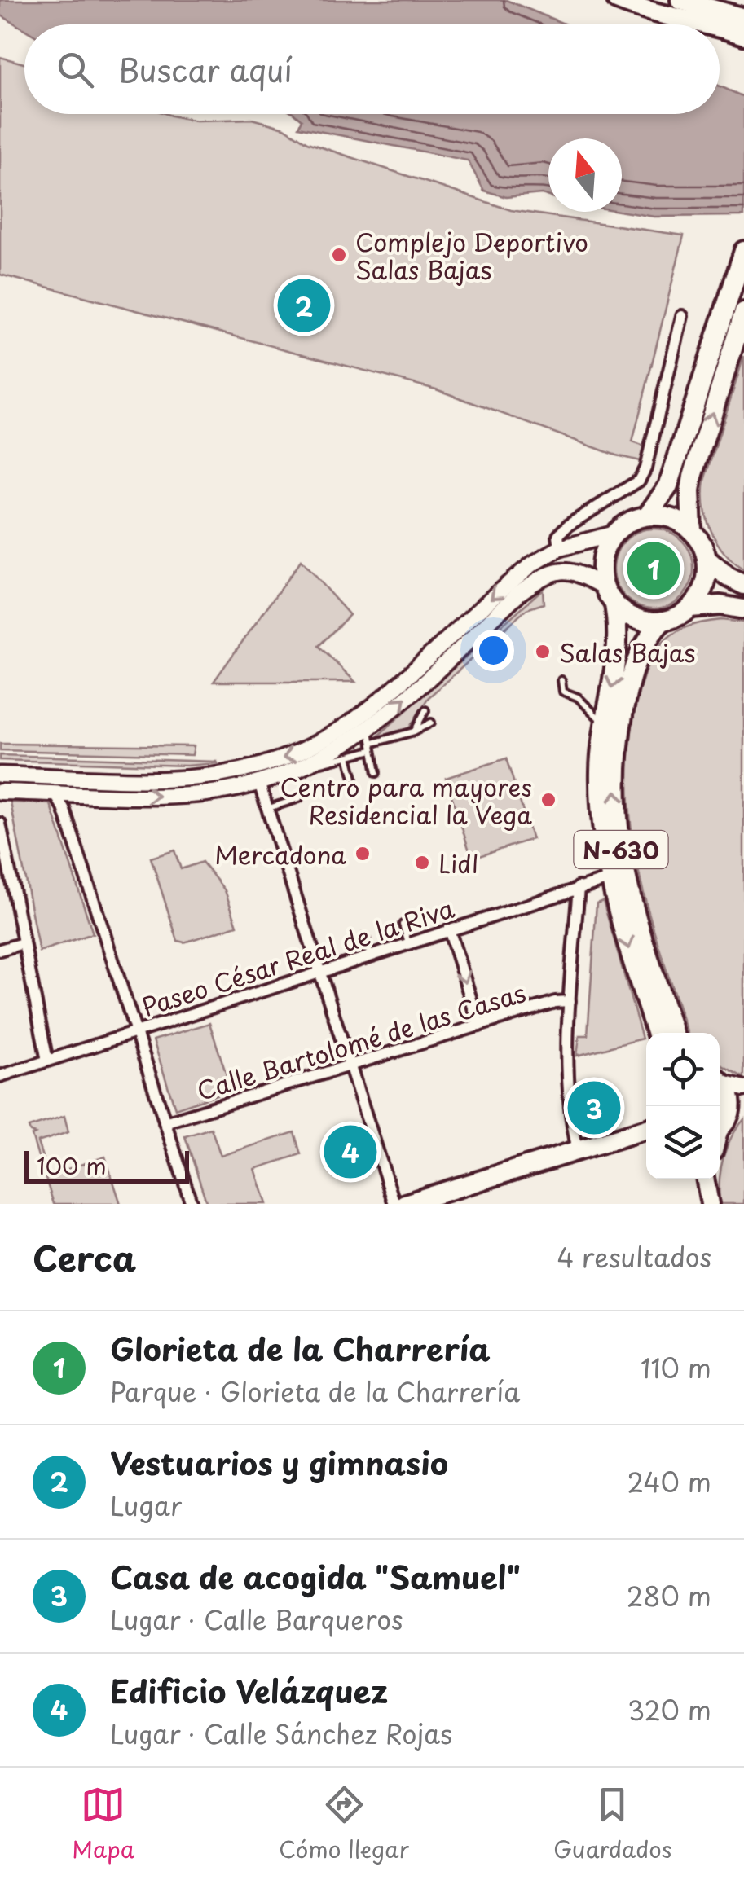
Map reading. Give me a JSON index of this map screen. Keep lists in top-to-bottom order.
{
  "streets": {
    "highway": ["N-630"],
    "street": ["Paseo César Real de la Riva", "Calle Bartolomé de las Casas"]
  },
  "crossings": [
    ["N-630", "Paseo César Real de la Riva"]
  ],
  "places": [
    "Complejo Deportivo Salas Bajas",
    "Salas Bajas",
    "Centro para mayores Residencial la Vega",
    "Mercadona",
    "Lidl"
  ],
  "scale_bar": "100 m",
  "north": "top",
  "page": {
    "search": "Buscar aquí",
    "pins": [
      "2",
      "1",
      "3",
      "4"
    ],
    "scale": "100 m",
    "heading": ["Cerca", "4 resultados"],
    "list": [
      {
        "mark": "1",
        "name": "Glorieta de la Charrería",
        "note": "Parque · Glorieta de la Charrería",
        "value": "110 m"
      },
      {
        "mark": "2",
        "name": "Vestuarios y gimnasio",
        "note": "Lugar",
        "value": "240 m"
      },
      {
        "mark": "3",
        "name": "Casa de acogida \"Samuel\"",
        "note": "Lugar · Calle Barqueros",
        "value": "280 m"
      },
      {
        "mark": "4",
        "name": "Edificio Velázquez",
        "note": "Lugar · Calle Sánchez Rojas",
        "value": "320 m"
      }
    ],
    "nav": ["Mapa", "Cómo llegar", "Guardados"]
  }
}
